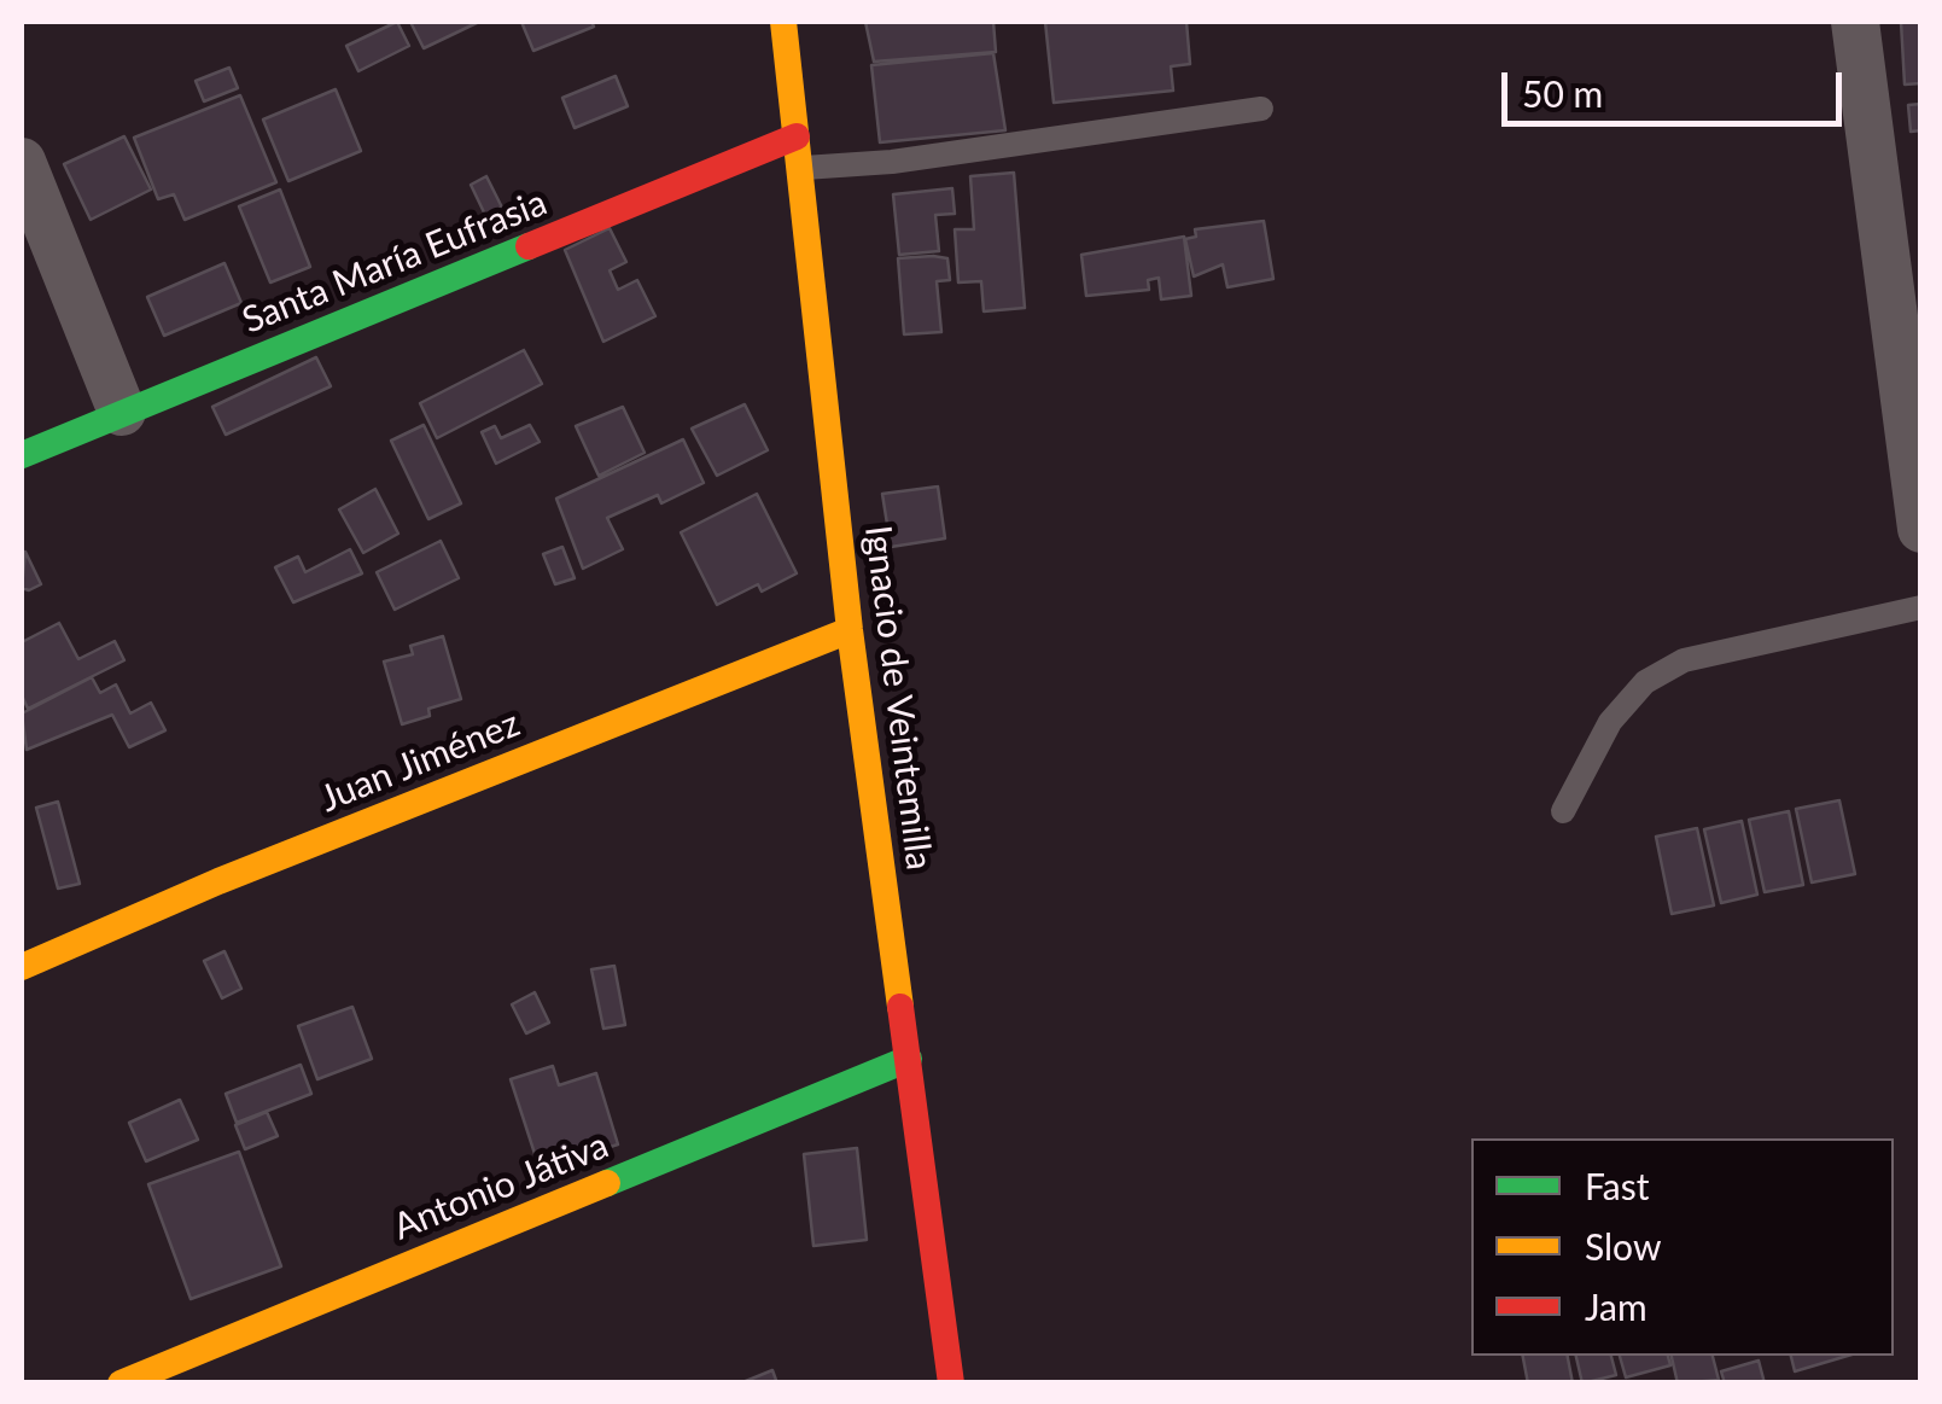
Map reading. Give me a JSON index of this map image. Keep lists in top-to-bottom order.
{
  "streets": {
    "street": [
      "Santa María Eufrasia",
      "Ignacio de Veintemilla",
      "Juan Jiménez",
      "Antonio Játiva"
    ]
  },
  "crossings": [
    ["Santa María Eufrasia", "Ignacio de Veintemilla"],
    ["Ignacio de Veintemilla", "Juan Jiménez"],
    ["Ignacio de Veintemilla", "Antonio Játiva"]
  ],
  "legend": ["Fast", "Slow", "Jam"],
  "scale_bar": "50 m"
}
